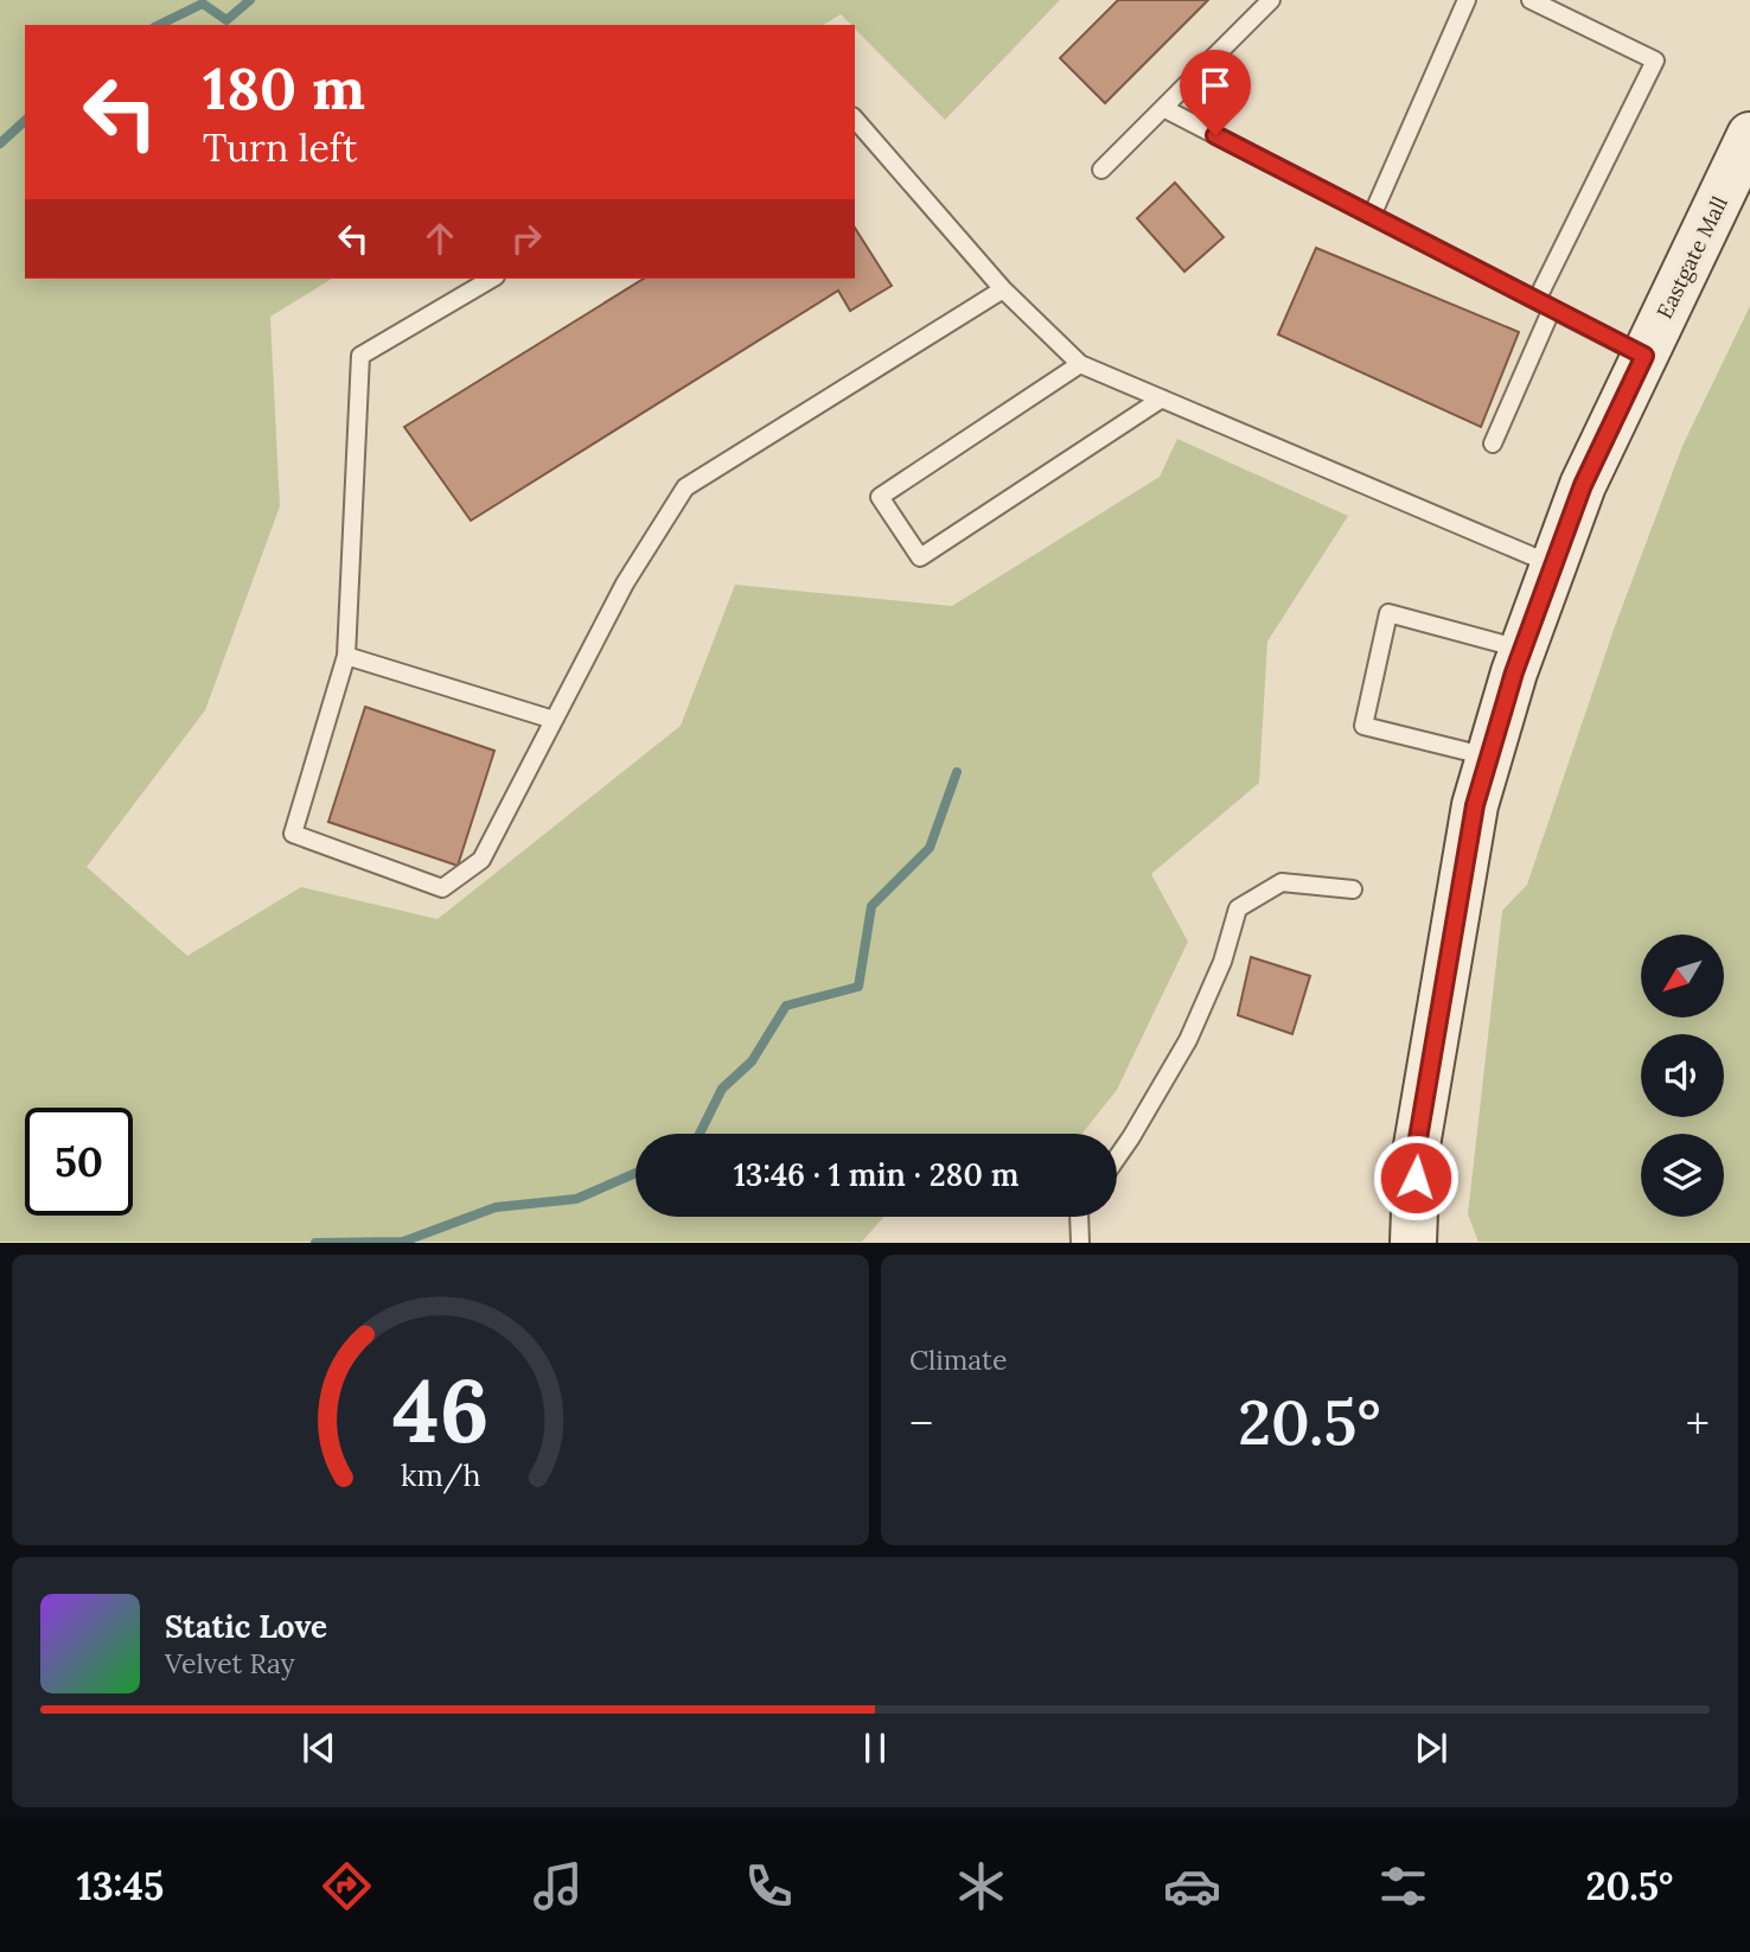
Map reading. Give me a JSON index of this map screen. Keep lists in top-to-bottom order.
{
  "streets": {
    "main road": ["Eastgate Mall"]
  },
  "north": "bottom left",
  "page": {
    "turn": ["180 m", "Turn left"],
    "limit": "50",
    "trip": "13:46 · 1 min · 280 m",
    "tile": "Climate",
    "heat": ["−", "20.5°", "+"],
    "song": ["Static Love", "Velvet Ray"],
    "tabs": ["13:45", "20.5°"],
    "gauge": ["46", "km/h"]
  }
}
